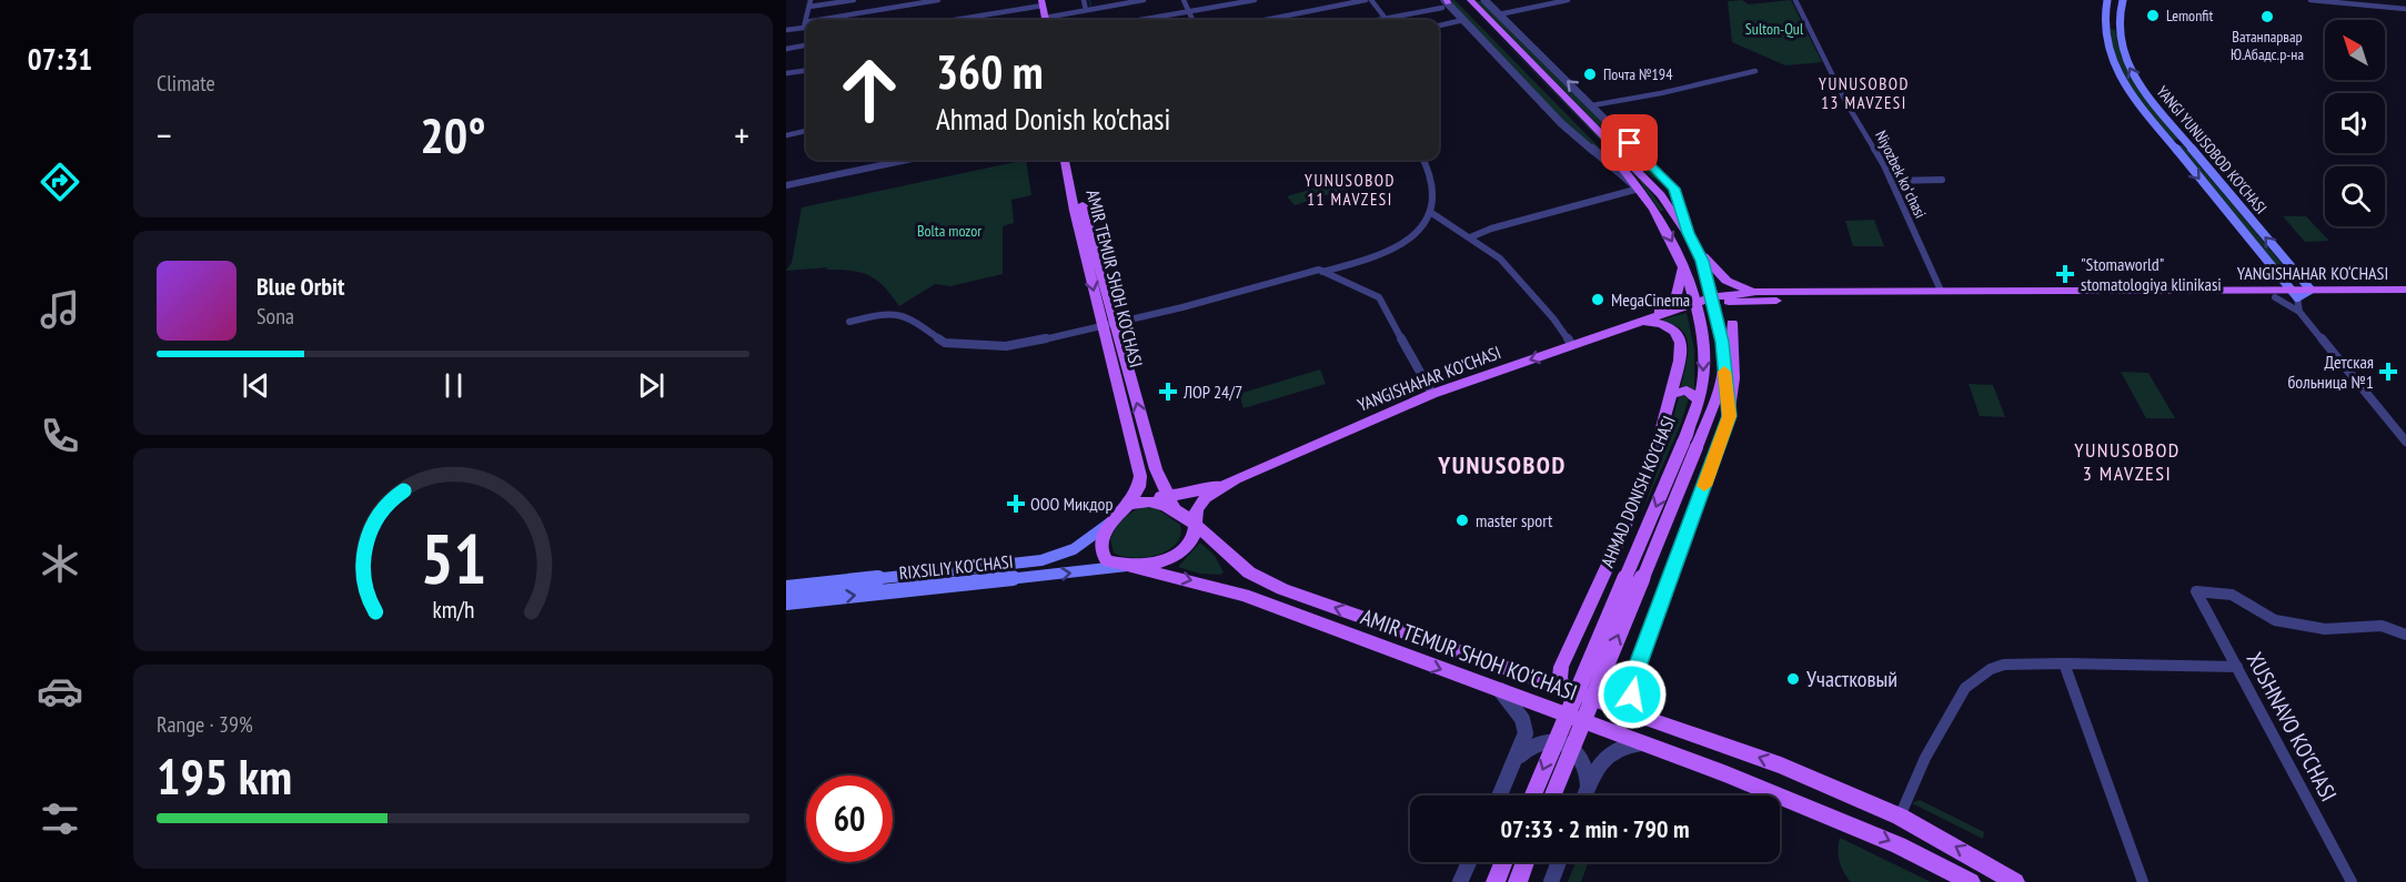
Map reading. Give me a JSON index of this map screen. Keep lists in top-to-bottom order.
{
  "streets": {
    "main road": [
      "YANGI YUNUSOBOD KO'CHASI",
      "YANGISHAHAR KO‘CHASI",
      "AMIR TEMUR SHOH KO'CHASI",
      "YANGISHAHAR KO'CHASI",
      "AHMAD DONISH KO'CHASI",
      "RIXSILIY KO'CHASI"
    ],
    "street": ["Niyozbek koʻchasi", "XUSHNAVO KO'CHASI"]
  },
  "crossings": [
    ["YANGI YUNUSOBOD KO'CHASI", "YANGISHAHAR KO‘CHASI"],
    ["Niyozbek koʻchasi", "YANGISHAHAR KO‘CHASI"],
    ["YANGISHAHAR KO‘CHASI", "AHMAD DONISH KO'CHASI"],
    ["AMIR TEMUR SHOH KO'CHASI", "YANGISHAHAR KO'CHASI"],
    ["AMIR TEMUR SHOH KO'CHASI", "RIXSILIY KO'CHASI"],
    ["YANGISHAHAR KO'CHASI", "RIXSILIY KO'CHASI"]
  ],
  "districts": [
    "YUNUSOBOD 13 MAVZESI",
    "YUNUSOBOD 11 MAVZESI",
    "YUNUSOBOD 3 MAVZESI",
    "YUNUSOBOD"
  ],
  "parks": ["Sulton-Qul", "Bolta mozor"],
  "places": {
    "other": [
      "Lemonfit",
      "Ватанпарвар Ю.Абадс.р-на",
      "Почта №194",
      "MegaCinema",
      "master sport",
      "Участковый"
    ],
    "health": [
      "\"Stomaworld\" stomatologiya klinikasi",
      "Детская больница №1",
      "ЛОР 24/7",
      "ООО Микдор"
    ]
  },
  "north": "top left",
  "page": {
    "tabs": "07:31",
    "tile": [
      "Climate",
      ["Range · 39%", "195 km"]
    ],
    "turn": ["360 m", "Ahmad Donish ko'chasi"],
    "heat": ["−", "20°", "+"],
    "song": ["Blue Orbit", "Sona"],
    "limit": "60",
    "trip": "07:33 · 2 min · 790 m",
    "gauge": ["51", "km/h"]
  }
}
